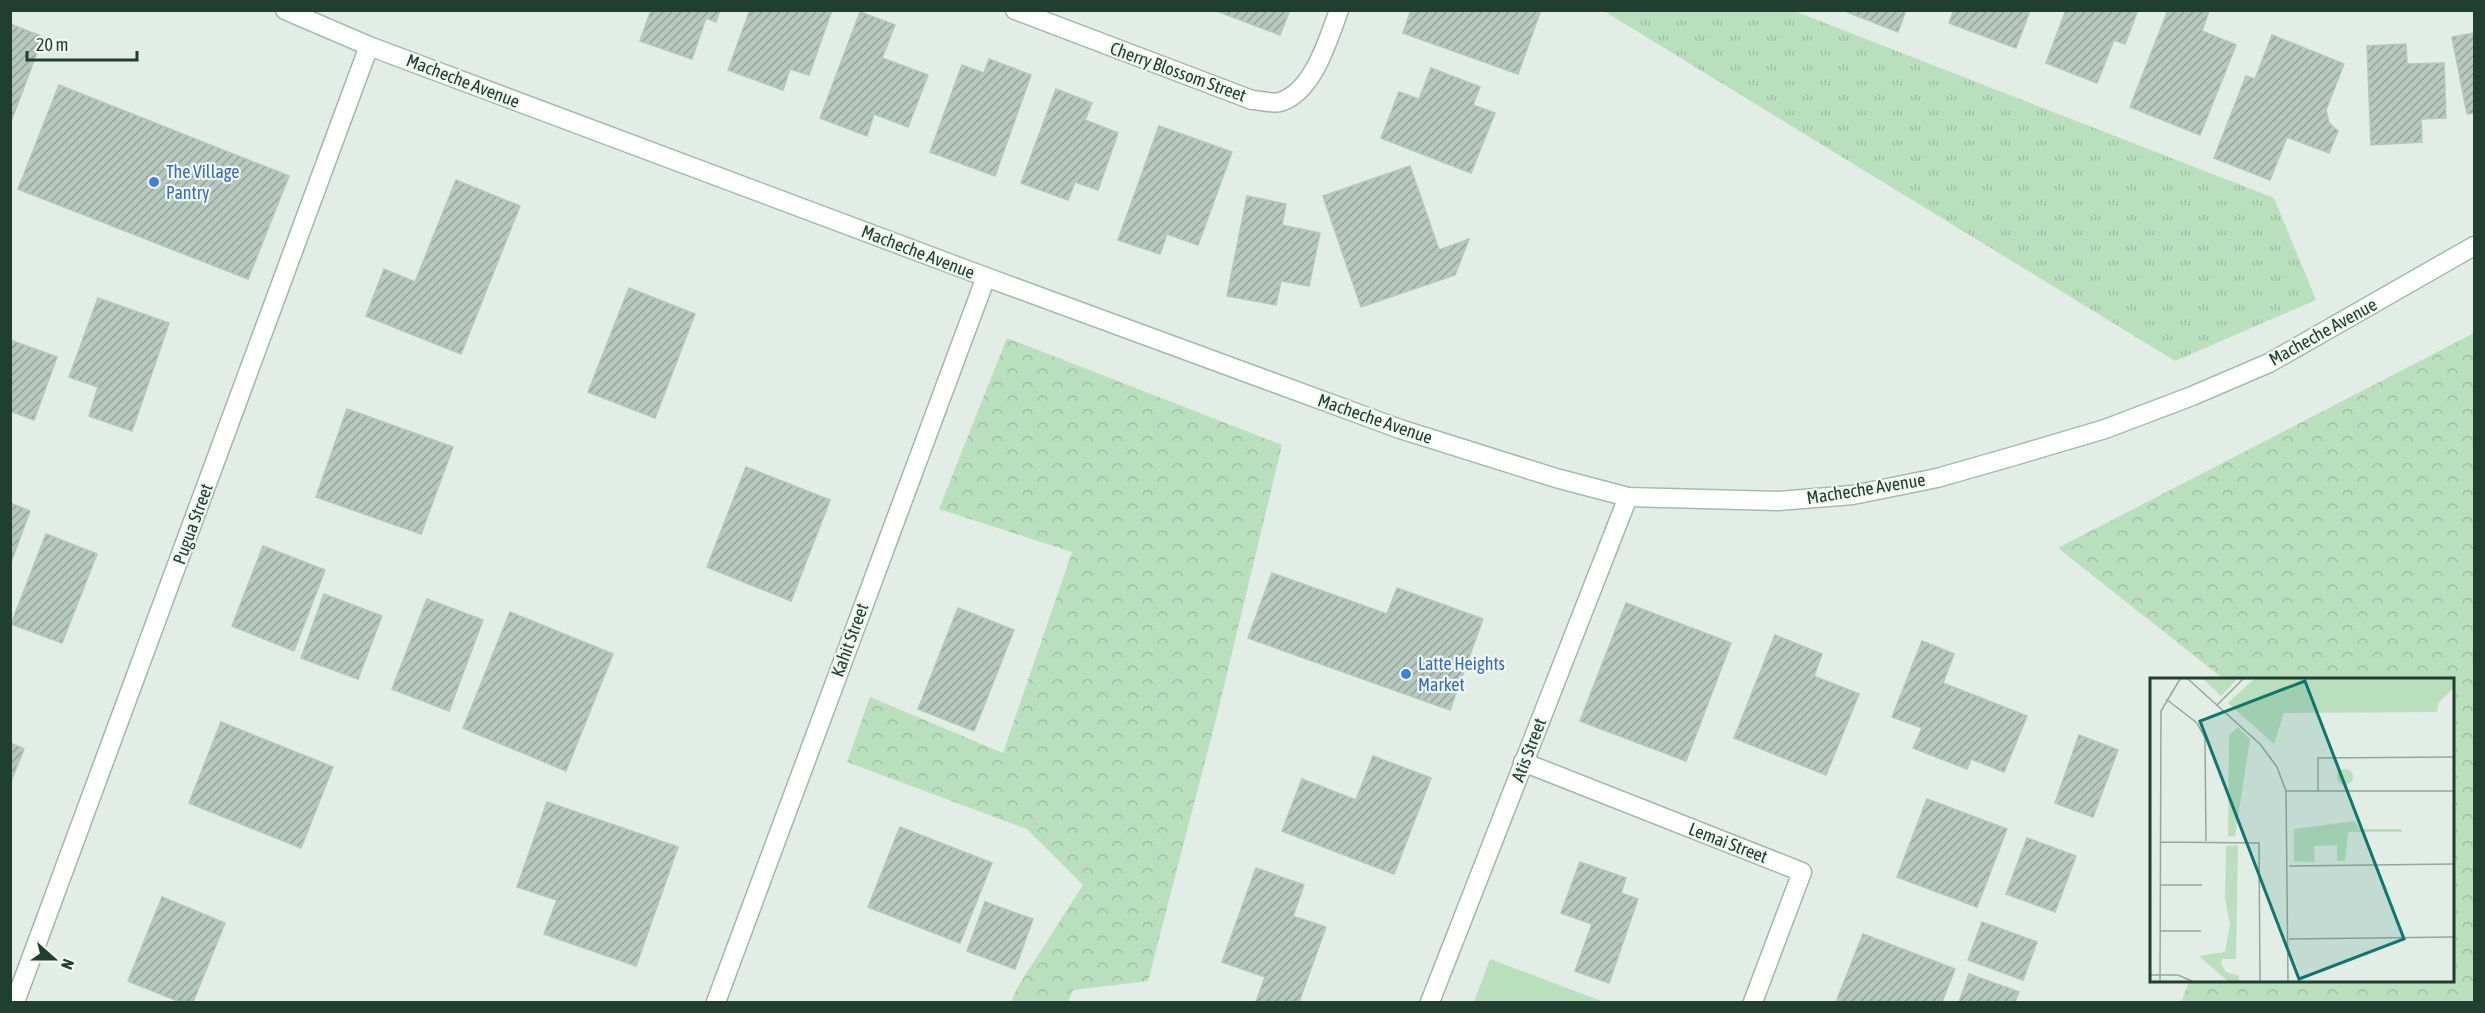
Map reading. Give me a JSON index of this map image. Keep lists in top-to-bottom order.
{
  "streets": {
    "street": [
      "Cherry Blossom Street",
      "Macheche Avenue",
      "Pugua Street",
      "Kahit Street",
      "Atis Street",
      "Lemai Street"
    ]
  },
  "crossings": [
    ["Macheche Avenue", "Pugua Street"],
    ["Macheche Avenue", "Kahit Street"],
    ["Macheche Avenue", "Atis Street"],
    ["Atis Street", "Lemai Street"]
  ],
  "places": ["The Village Pantry", "Latte Heights Market"],
  "scale_bar": "20 m",
  "north": "right"
}
